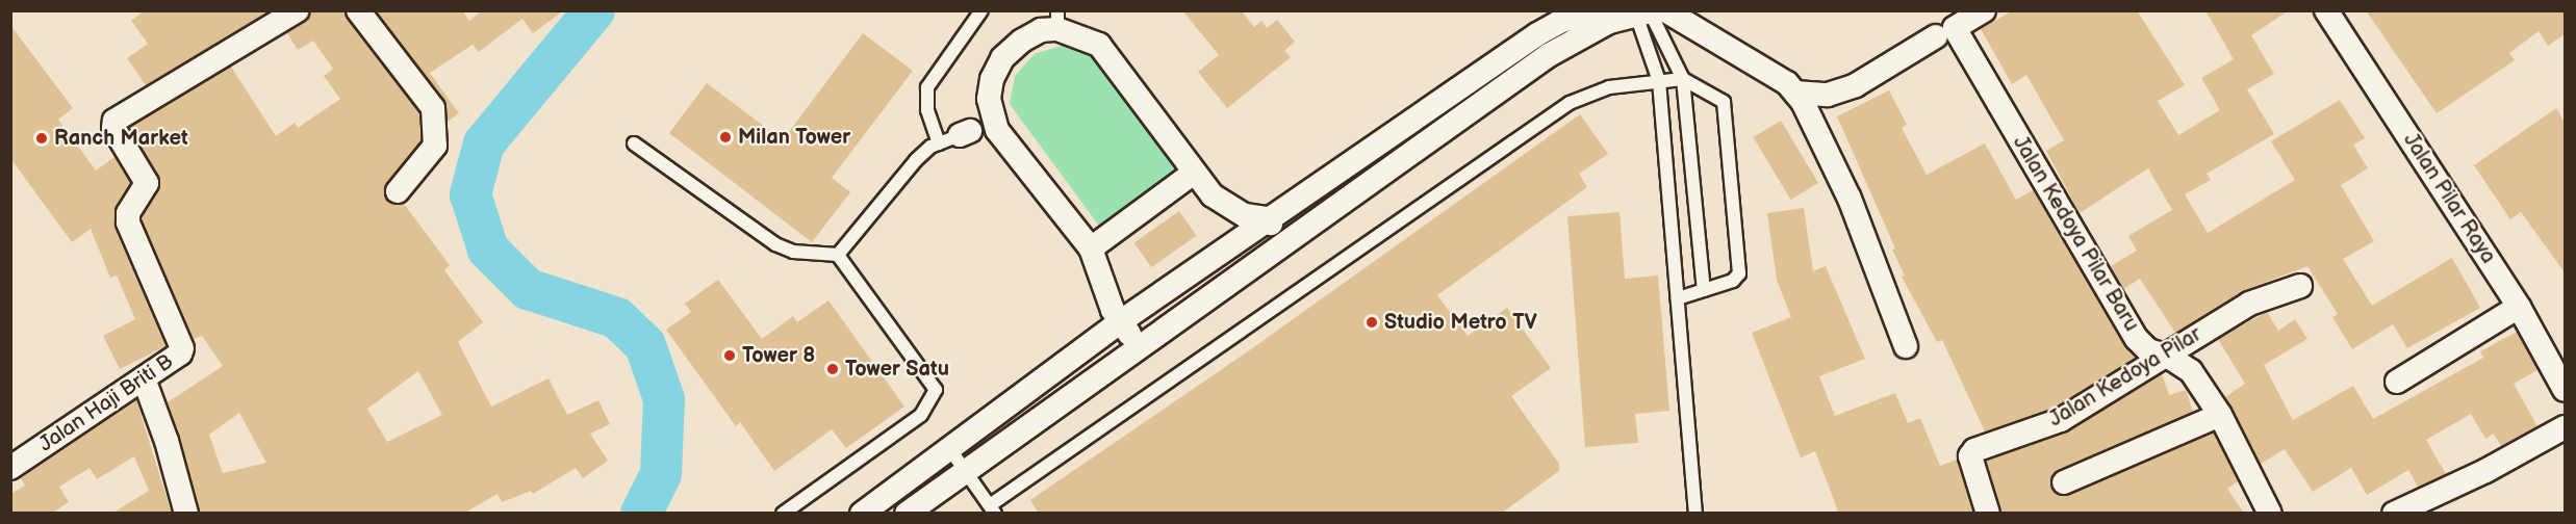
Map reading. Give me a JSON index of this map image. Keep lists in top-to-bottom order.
{
  "streets": {
    "street": [
      "Jalan Pilar Raya",
      "Jalan Kedoya Pilar Baru",
      "Jalan Kedoya Pilar",
      "Jalan Haji Briti B"
    ]
  },
  "crossings": [
    ["Jalan Kedoya Pilar Baru", "Jalan Kedoya Pilar"]
  ],
  "places": [
    "Milan Tower",
    "Ranch Market",
    "Studio Metro TV",
    "Tower 8",
    "Tower Satu"
  ]
}
